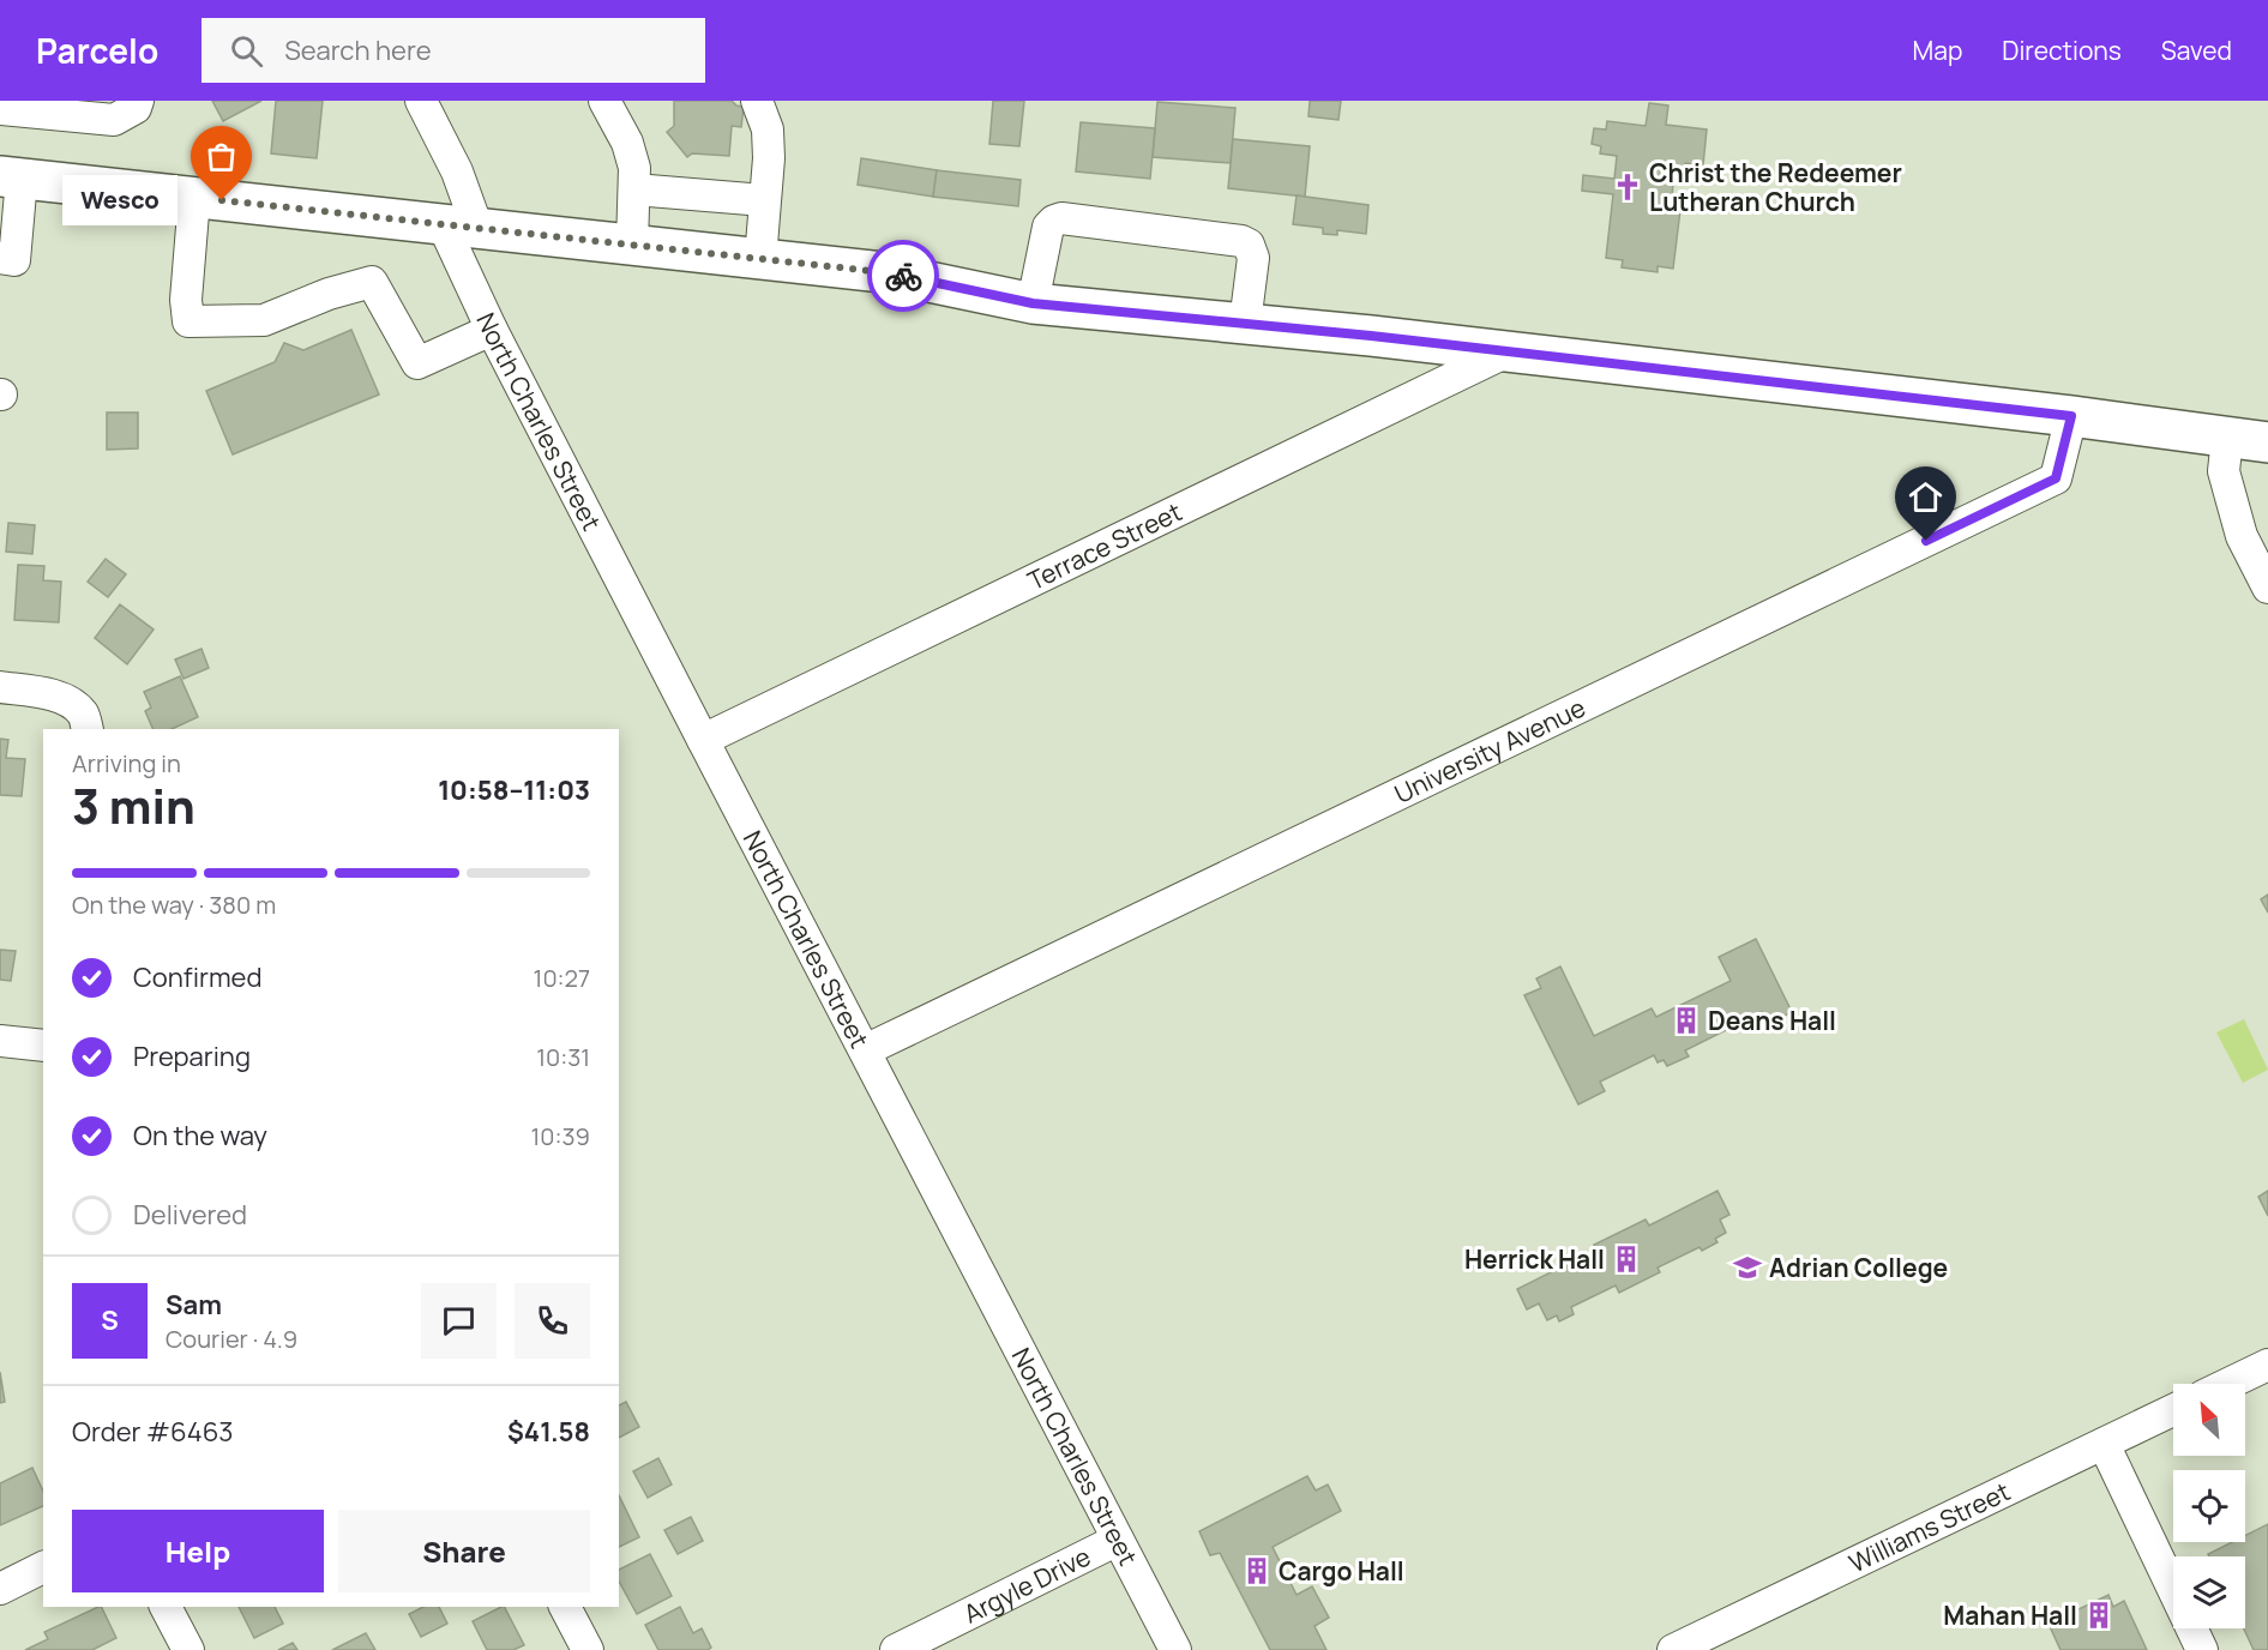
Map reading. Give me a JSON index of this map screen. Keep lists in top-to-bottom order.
{
  "streets": {
    "street": [
      "North Charles Street",
      "Terrace Street",
      "University Avenue",
      "Williams Street",
      "Argyle Drive"
    ]
  },
  "crossings": [
    ["North Charles Street", "Terrace Street"],
    ["North Charles Street", "University Avenue"],
    ["North Charles Street", "Argyle Drive"]
  ],
  "places": {
    "church": ["Christ the Redeemer Lutheran Church"],
    "other": ["Wesco"],
    "building": [
      "Deans Hall",
      "Herrick Hall",
      "Cargo Hall",
      "Mahan Hall"
    ],
    "school or university": ["Adrian College"]
  },
  "north": "top left",
  "page": {
    "header": "Parcelo",
    "search": "Search here",
    "nav": ["Map", "Directions", "Saved"],
    "bubble": "Wesco",
    "heading": ["3 min", "Arriving in", "10:58–11:03"],
    "panel": [
      "Sam",
      "Courier · 4.9",
      "Order #6463",
      "$41.58"
    ],
    "bar": "On the way · 380 m",
    "list": [
      ["Confirmed", "10:27"],
      ["Preparing", "10:31"],
      ["On the way", "10:39"],
      "Delivered"
    ],
    "round": "S",
    "buttons": ["Help", "Share"]
  }
}
